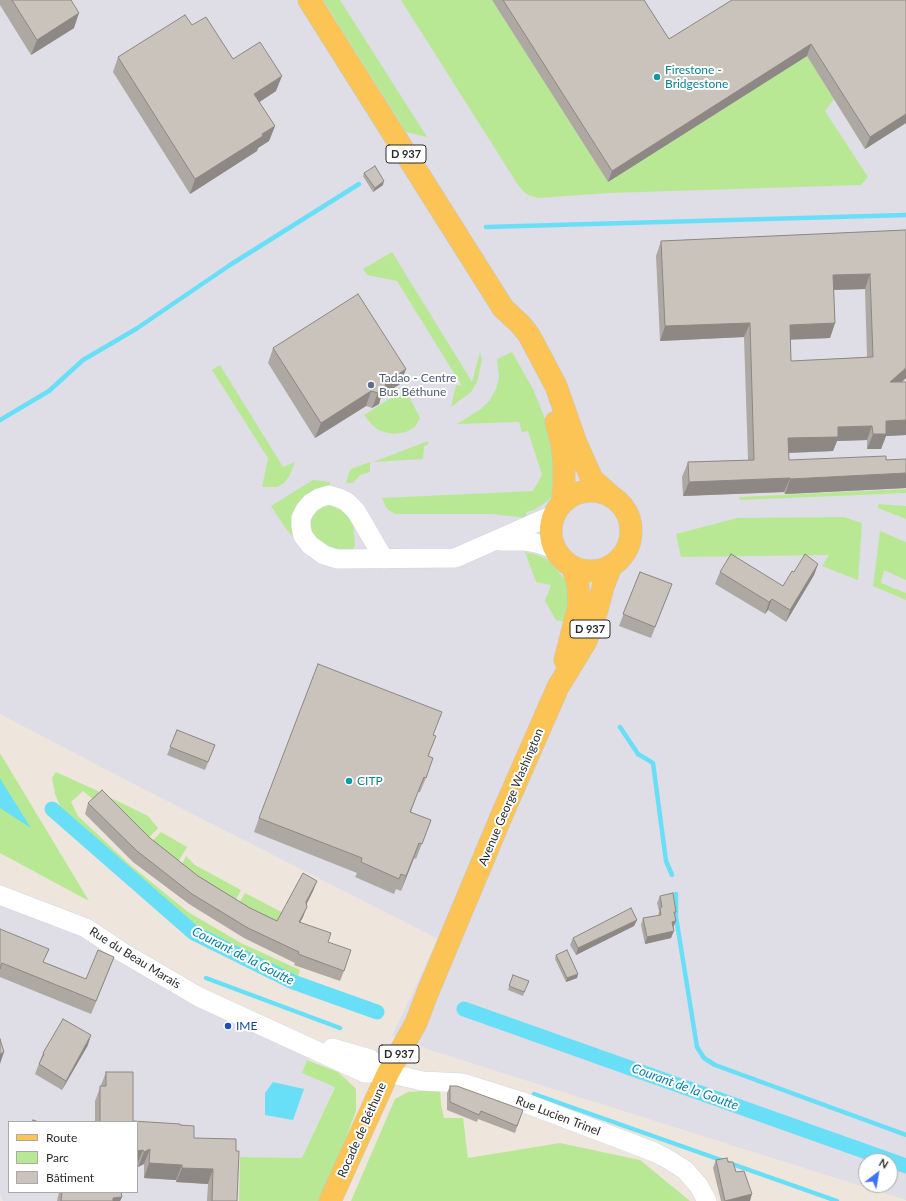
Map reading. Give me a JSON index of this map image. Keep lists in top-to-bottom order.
{
  "streets": {
    "main road": ["D 937", "Avenue George Washington", "Rocade de Béthune"],
    "street": ["Rue du Beau Marais", "Rue Lucien Trinel"]
  },
  "crossings": [
    ["D 937", "Avenue George Washington"],
    ["Avenue George Washington", "Rocade de Béthune"],
    ["Rue du Beau Marais", "Rue Lucien Trinel"],
    ["Rue du Beau Marais", "Rocade de Béthune"],
    ["Rue Lucien Trinel", "Rocade de Béthune"]
  ],
  "water": ["Courant de la Goutte"],
  "places": [
    "Firestone - Bridgestone",
    "Tadao - Centre Bus Béthune",
    "CITP",
    "IME"
  ],
  "legend": ["Route", "Parc", "Bâtiment"],
  "north": "top right"
}
